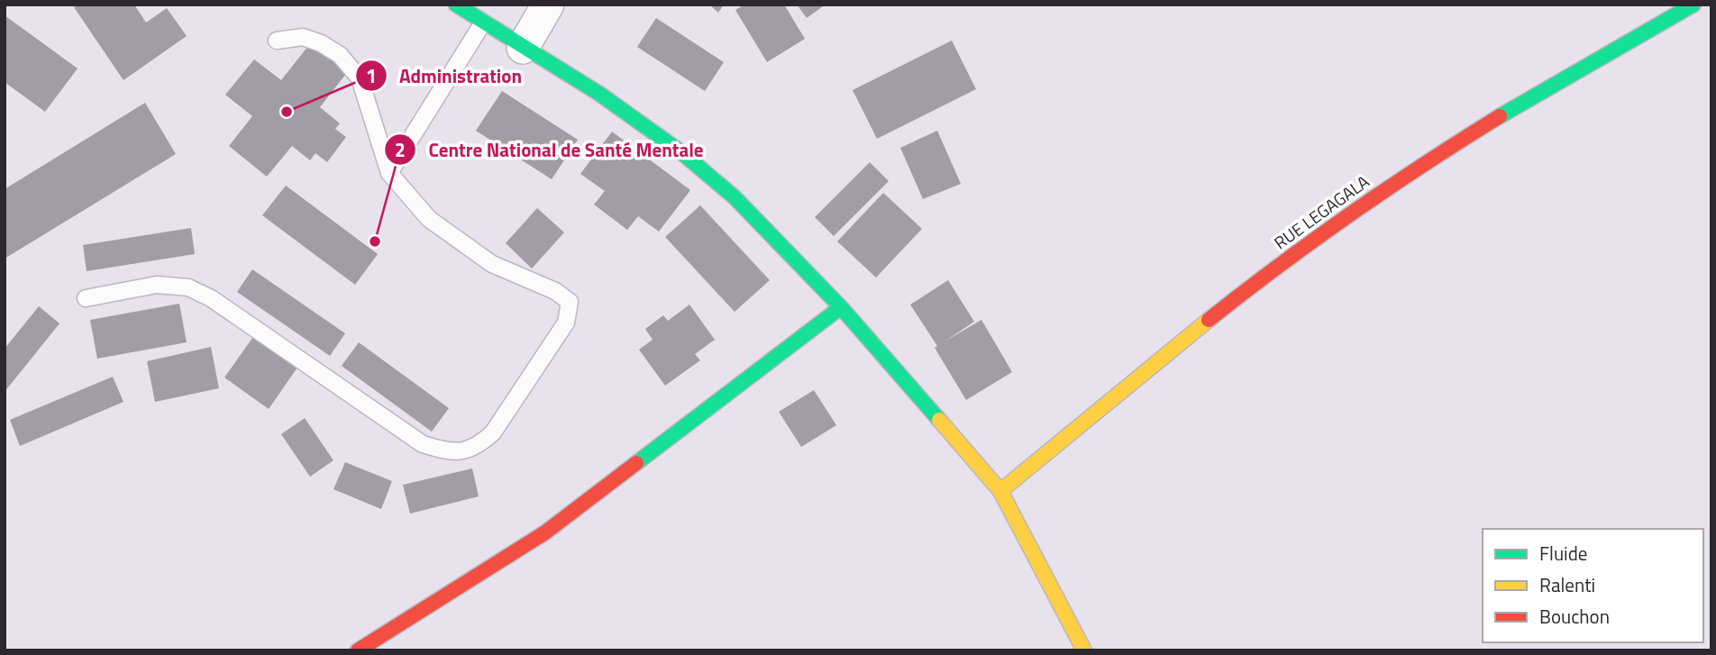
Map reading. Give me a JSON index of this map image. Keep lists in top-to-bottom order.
{
  "streets": {
    "street": ["RUE LEGAGALA"]
  },
  "places": ["Administration", "Centre National de Santé Mentale"],
  "legend": ["Fluide", "Ralenti", "Bouchon"]
}
